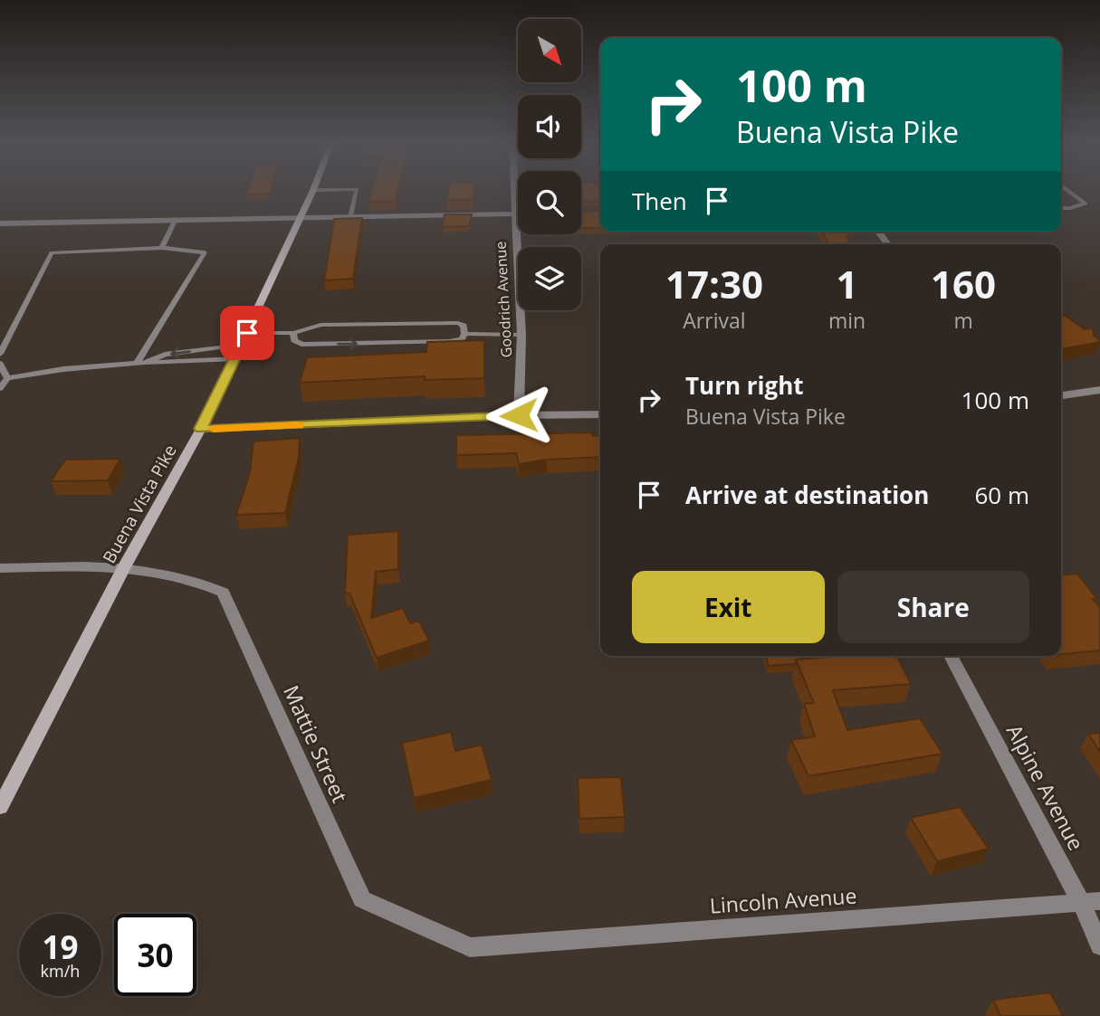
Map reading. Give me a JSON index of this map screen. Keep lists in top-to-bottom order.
{
  "streets": {
    "main road": ["Buena Vista Pike"],
    "street": [
      "Goodrich Avenue",
      "Mattie Street",
      "Alpine Avenue",
      "Lincoln Avenue"
    ]
  },
  "crossings": [
    ["Buena Vista Pike", "Mattie Street"],
    ["Mattie Street", "Lincoln Avenue"],
    ["Alpine Avenue", "Lincoln Avenue"]
  ],
  "north": "bottom right",
  "page": {
    "turn": ["100 m", "Buena Vista Pike"],
    "then": "Then",
    "eta": [
      "17:30",
      "Arrival",
      "1",
      "min",
      "160",
      "m"
    ],
    "list": [
      {
        "name": "Turn right",
        "note": "Buena Vista Pike",
        "value": "100 m"
      },
      {
        "name": "Arrive at destination",
        "value": "60 m"
      }
    ],
    "buttons": ["Exit", "Share"],
    "speed": "19 km/h",
    "limit": "30"
  }
}
